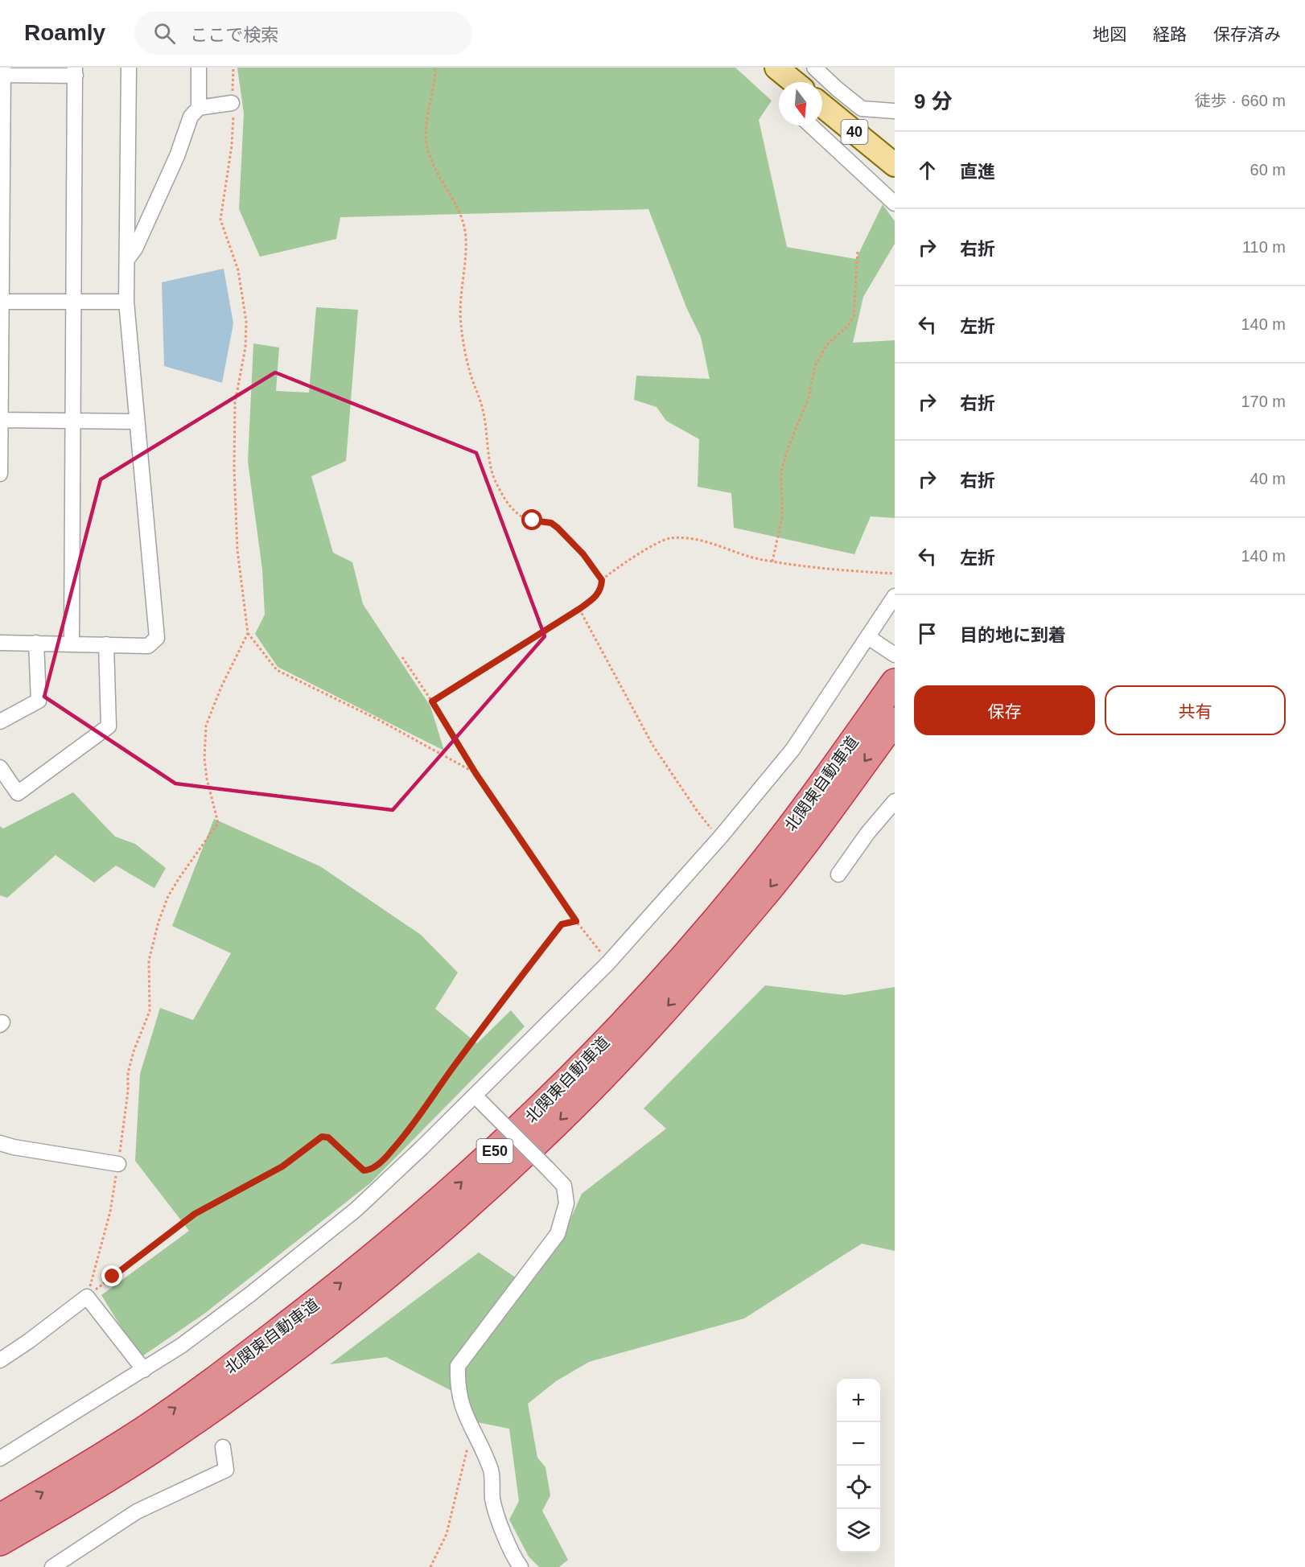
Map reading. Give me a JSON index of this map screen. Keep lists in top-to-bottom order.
{
  "streets": {
    "highway": ["北関東自動車道", "E50"],
    "main road": ["40"]
  },
  "north": "bottom",
  "page": {
    "header": "Roamly",
    "search": "ここで検索",
    "nav": ["地図", "経路", "保存済み"],
    "heading": ["9 分", "徒歩 · 660 m"],
    "list": [
      ["直進", "60 m"],
      ["右折", "110 m"],
      ["左折", "140 m"],
      ["右折", "170 m"],
      ["右折", "40 m"],
      ["左折", "140 m"],
      "目的地に到着"
    ],
    "buttons": ["保存", "共有"],
    "map_buttons": ["+", "−"]
  }
}
